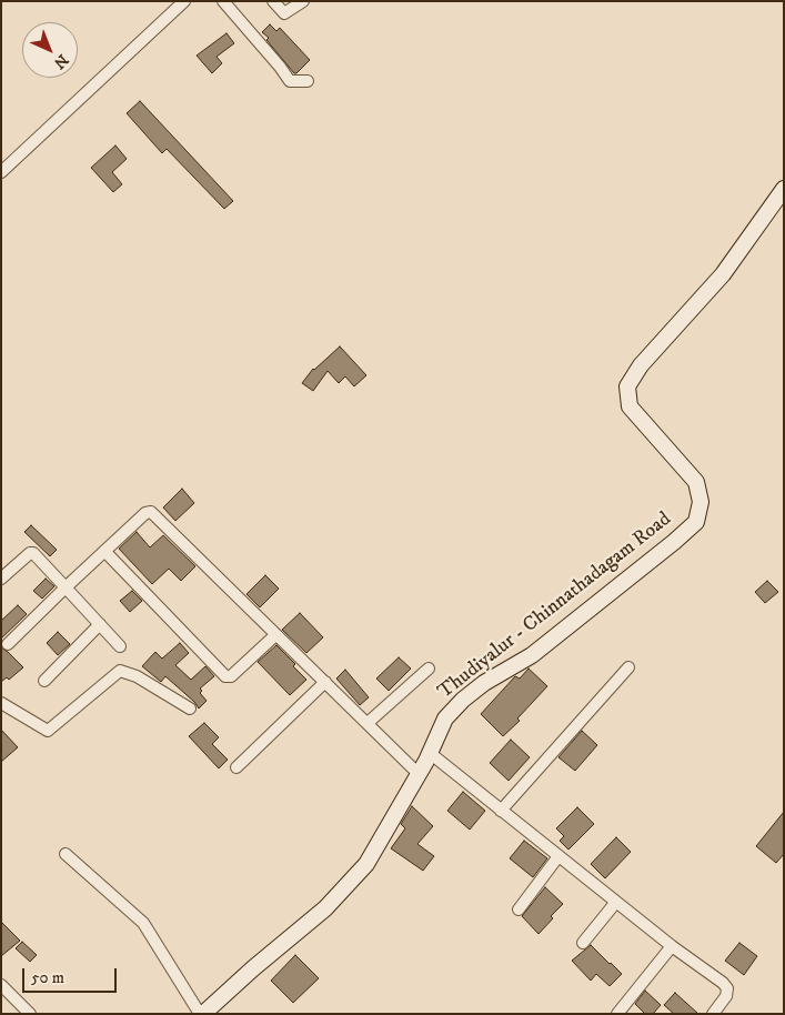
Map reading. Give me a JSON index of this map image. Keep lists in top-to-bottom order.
{
  "streets": {
    "main road": ["Thudiyalur - Chinnathadagam Road"]
  },
  "scale_bar": "50 m",
  "north": "bottom right"
}
